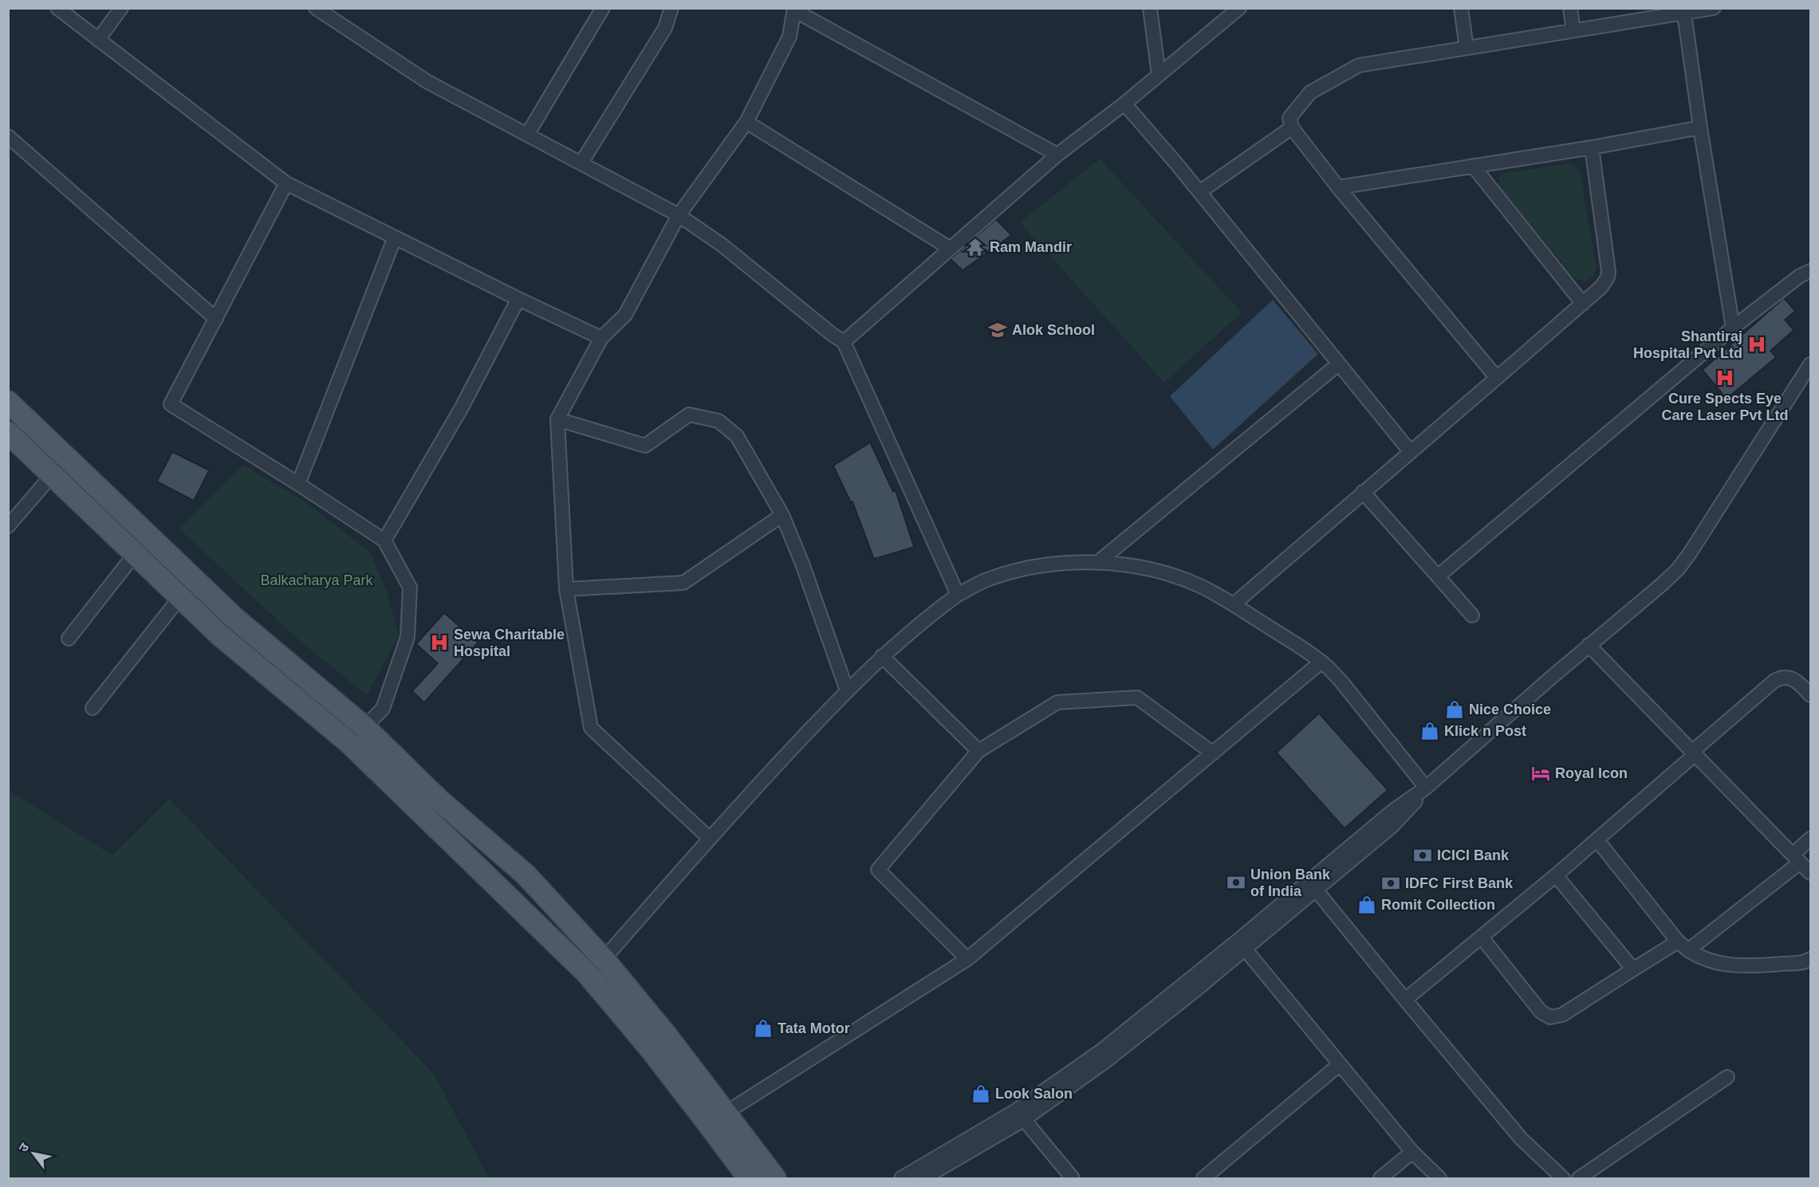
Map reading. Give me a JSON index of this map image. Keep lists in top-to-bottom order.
{
  "parks": ["Balkacharya Park"],
  "places": {
    "temple": ["Ram Mandir"],
    "school or university": ["Alok School"],
    "hospital": ["Shantiraj Hospital Pvt Ltd", "Cure Spects Eye Care Laser Pvt Ltd", "Sewa Charitable Hospital"],
    "shop": [
      "Nice Choice",
      "Klick n Post",
      "Romit Collection",
      "Tata Motor",
      "Look Salon"
    ],
    "hotel": ["Royal Icon"],
    "bank": ["ICICI Bank", "Union Bank of India", "IDFC First Bank"]
  },
  "north": "top left"
}
